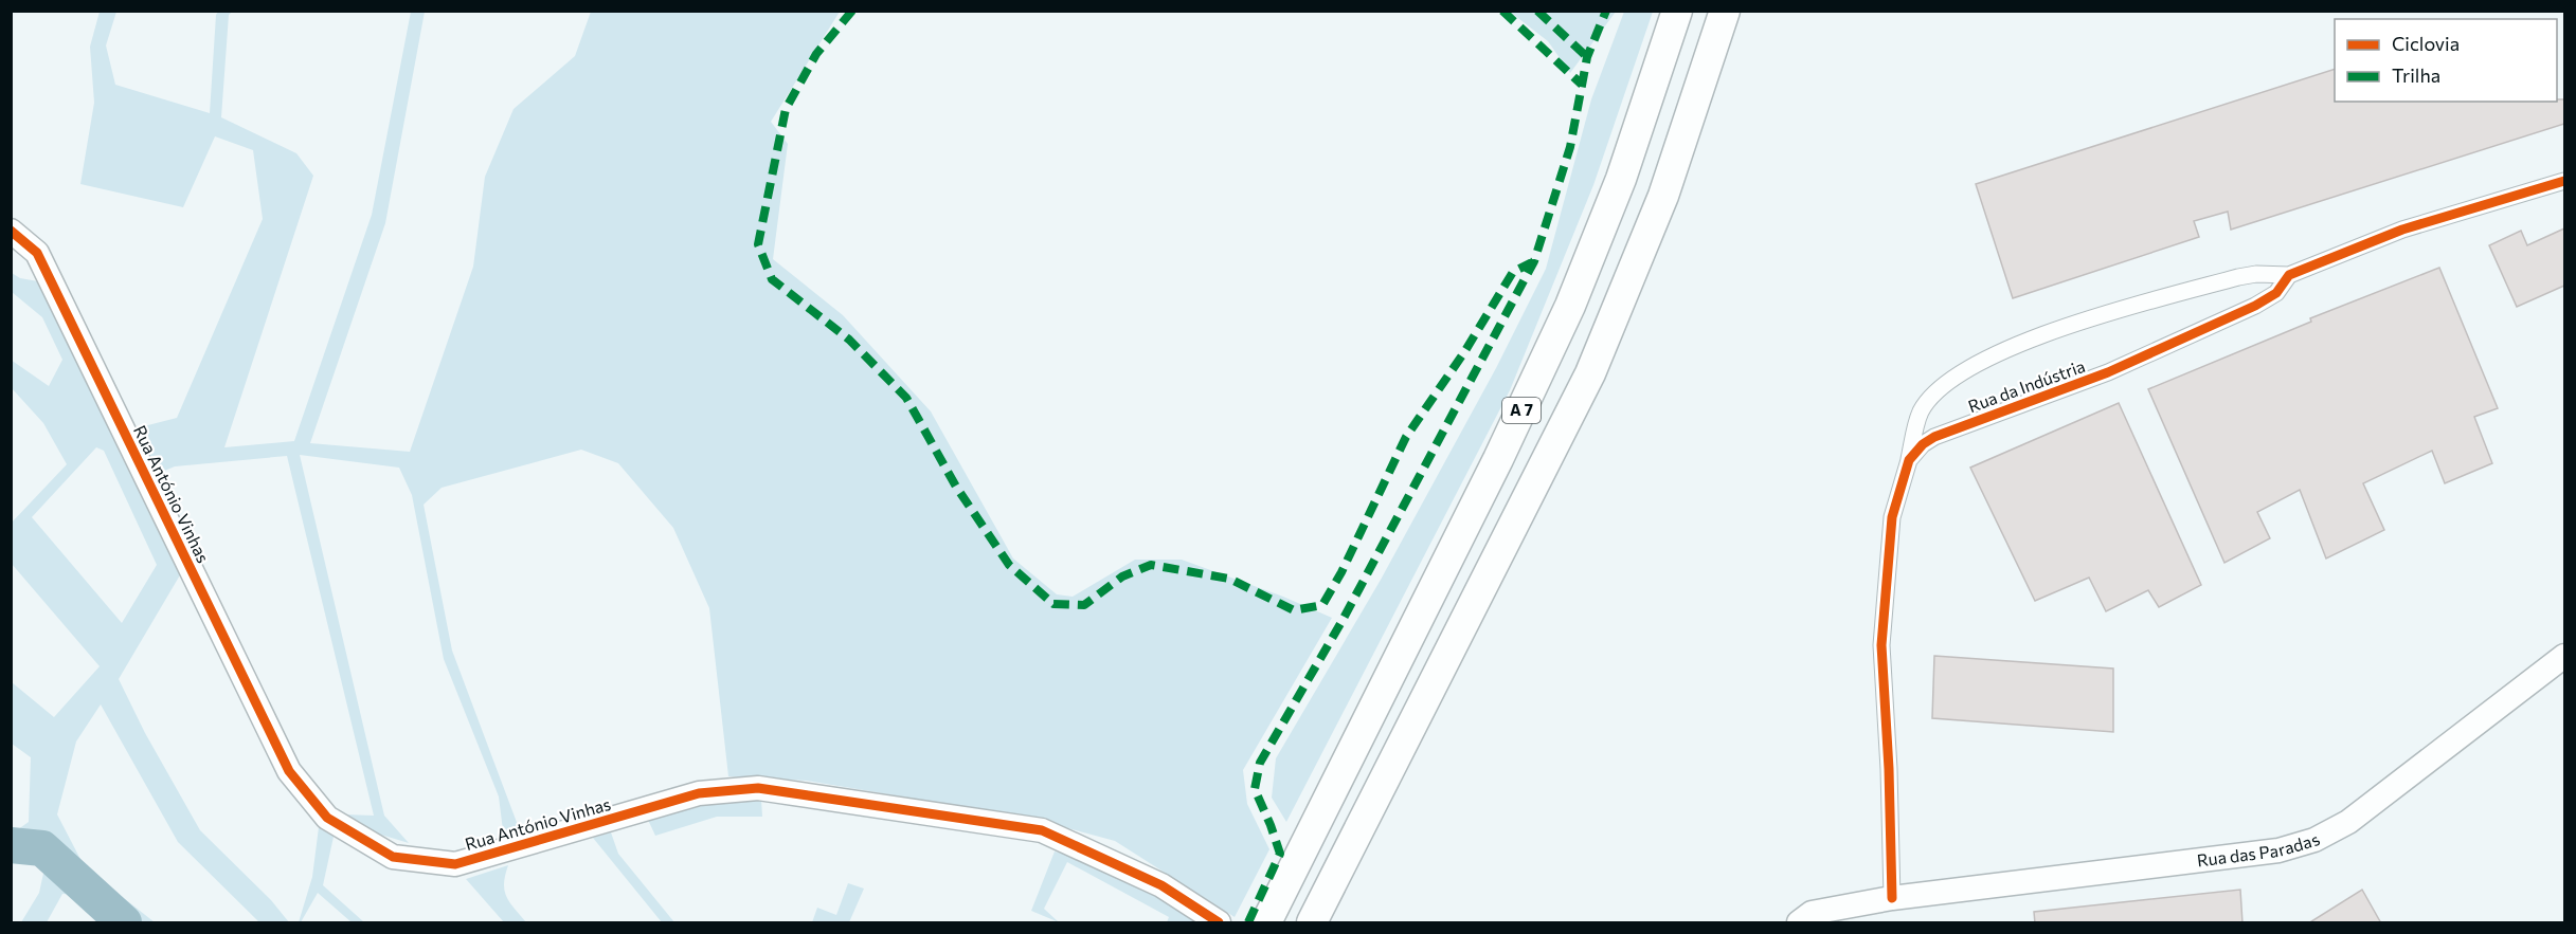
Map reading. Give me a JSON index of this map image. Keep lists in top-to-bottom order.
{
  "streets": {
    "highway": ["A 7"],
    "street": ["Rua da Indústria", "Rua António Vinhas", "Rua das Paradas"]
  },
  "crossings": [
    ["Rua da Indústria", "Rua das Paradas"]
  ],
  "legend": ["Ciclovia", "Trilha"]
}
